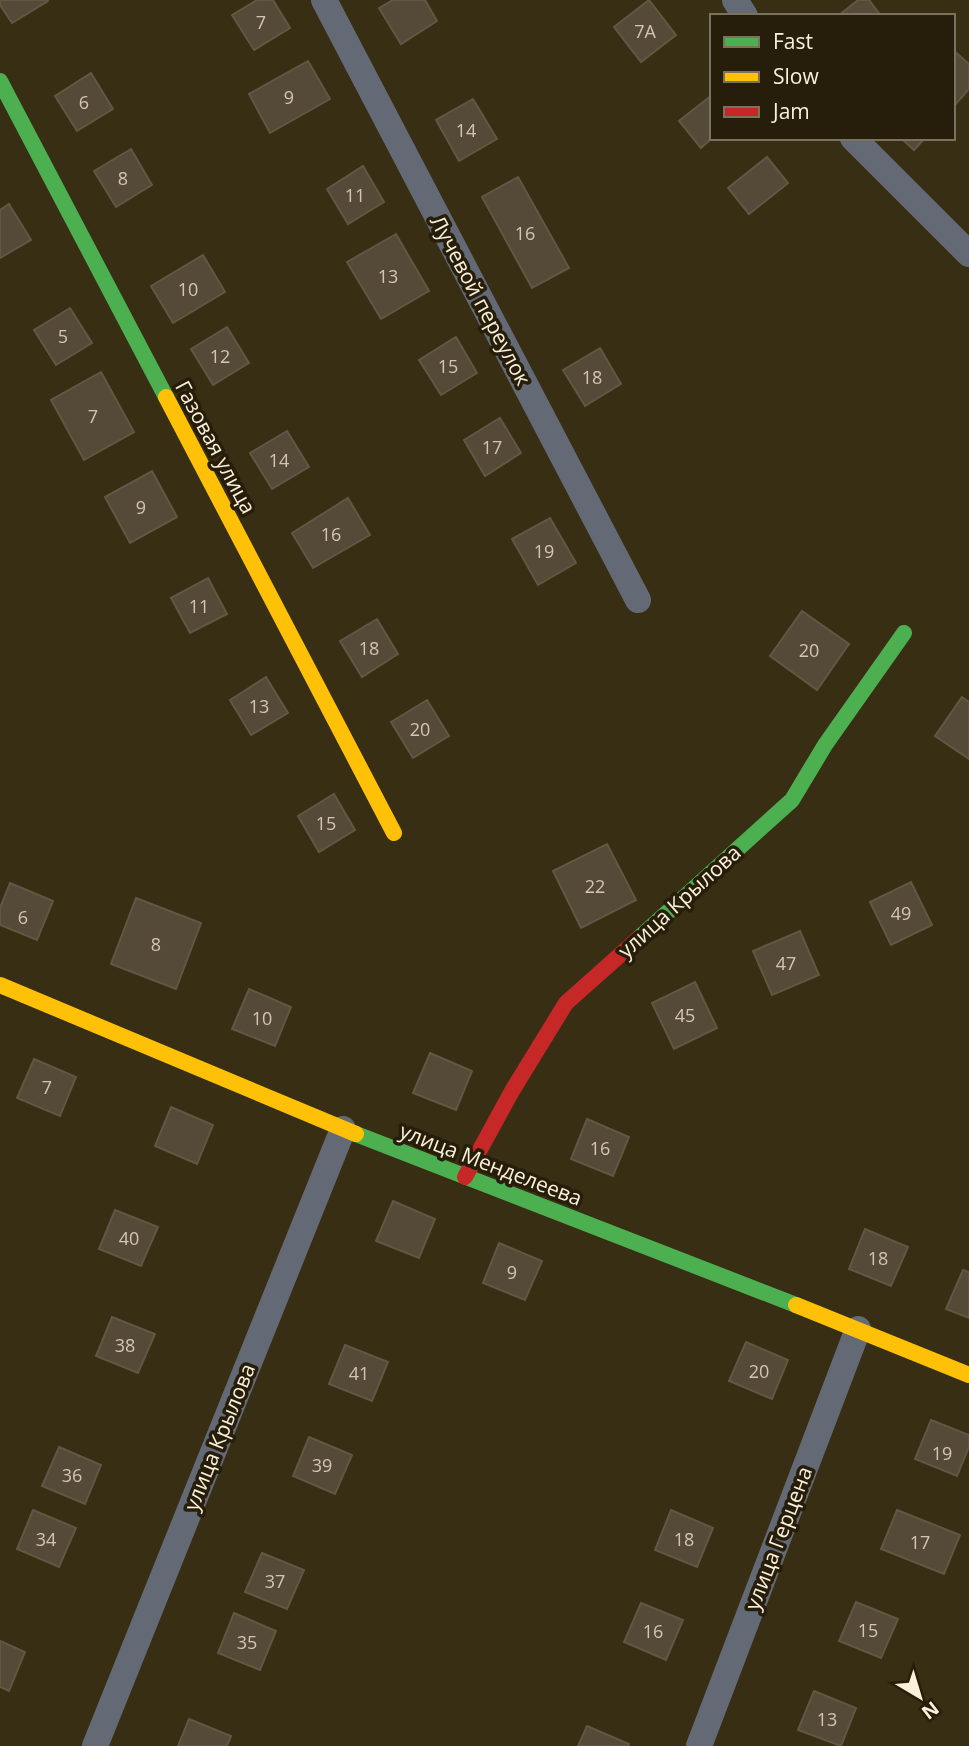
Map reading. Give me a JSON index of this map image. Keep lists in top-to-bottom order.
{
  "streets": {
    "street": [
      "Лучевой переулок",
      "Газовая улица",
      "улица Крылова",
      "улица Менделеева",
      "улица Герцена"
    ]
  },
  "crossings": [
    ["улица Крылова", "улица Менделеева"],
    ["улица Менделеева", "улица Герцена"]
  ],
  "house_numbers": [
    "7",
    "7А",
    "9",
    "6",
    "14",
    "8",
    "11",
    "16",
    "13",
    "10",
    "5",
    "12",
    "15",
    "18",
    "7",
    "17",
    "14",
    "9",
    "16",
    "19",
    "11",
    "18",
    "20",
    "13",
    "20",
    "15",
    "22",
    "49",
    "6",
    "8",
    "47",
    "45",
    "10",
    "7",
    "16",
    "40",
    "18",
    "9",
    "38",
    "20",
    "41",
    "19",
    "39",
    "36",
    "34",
    "18",
    "17",
    "37",
    "15",
    "16",
    "35",
    "13"
  ],
  "legend": ["Fast", "Slow", "Jam"],
  "north": "bottom right"
}
